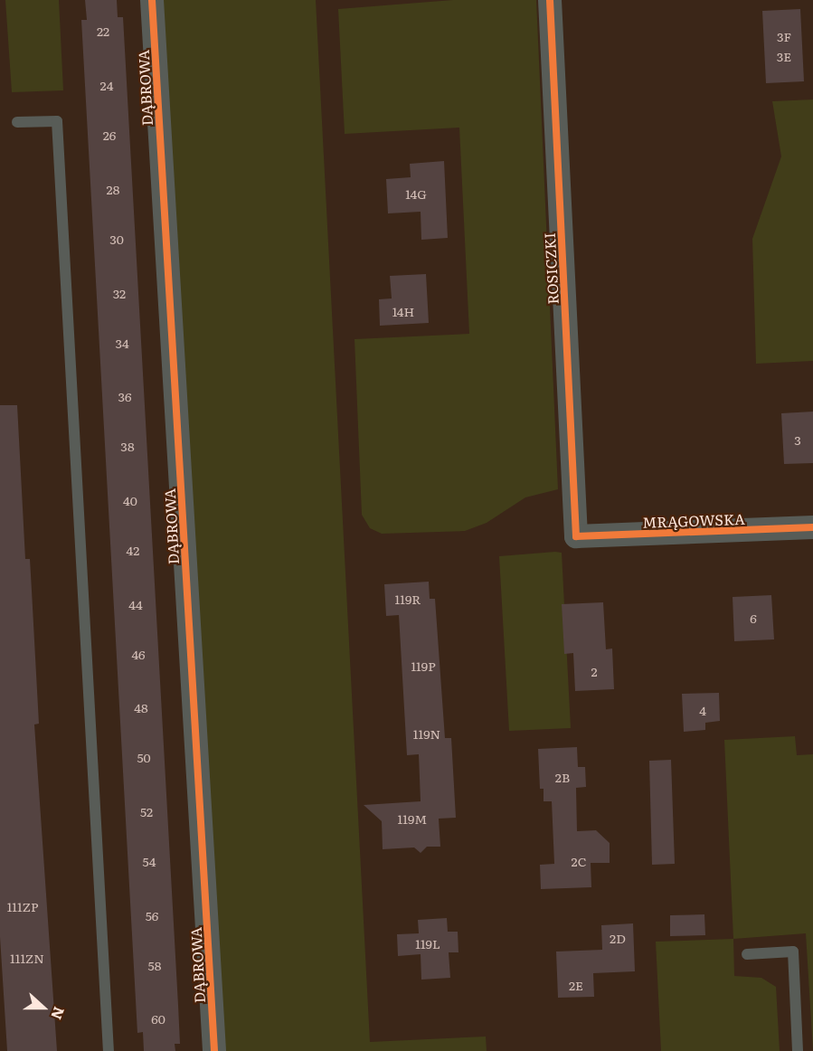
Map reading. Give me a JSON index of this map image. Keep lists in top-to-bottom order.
{
  "streets": {
    "street": ["DĄBROWA", "ROSICZKI", "MRĄGOWSKA"]
  },
  "crossings": [
    ["ROSICZKI", "MRĄGOWSKA"]
  ],
  "house_numbers": [
    "22",
    "3F",
    "3E",
    "24",
    "26",
    "28",
    "14G",
    "30",
    "32",
    "14H",
    "34",
    "36",
    "3",
    "38",
    "40",
    "42",
    "119R",
    "44",
    "6",
    "46",
    "119P",
    "2",
    "48",
    "4",
    "119N",
    "50",
    "2B",
    "52",
    "119M",
    "54",
    "2C",
    "111ZP",
    "56",
    "2D",
    "119L",
    "111ZN",
    "58",
    "2E",
    "60"
  ],
  "north": "right"
}
